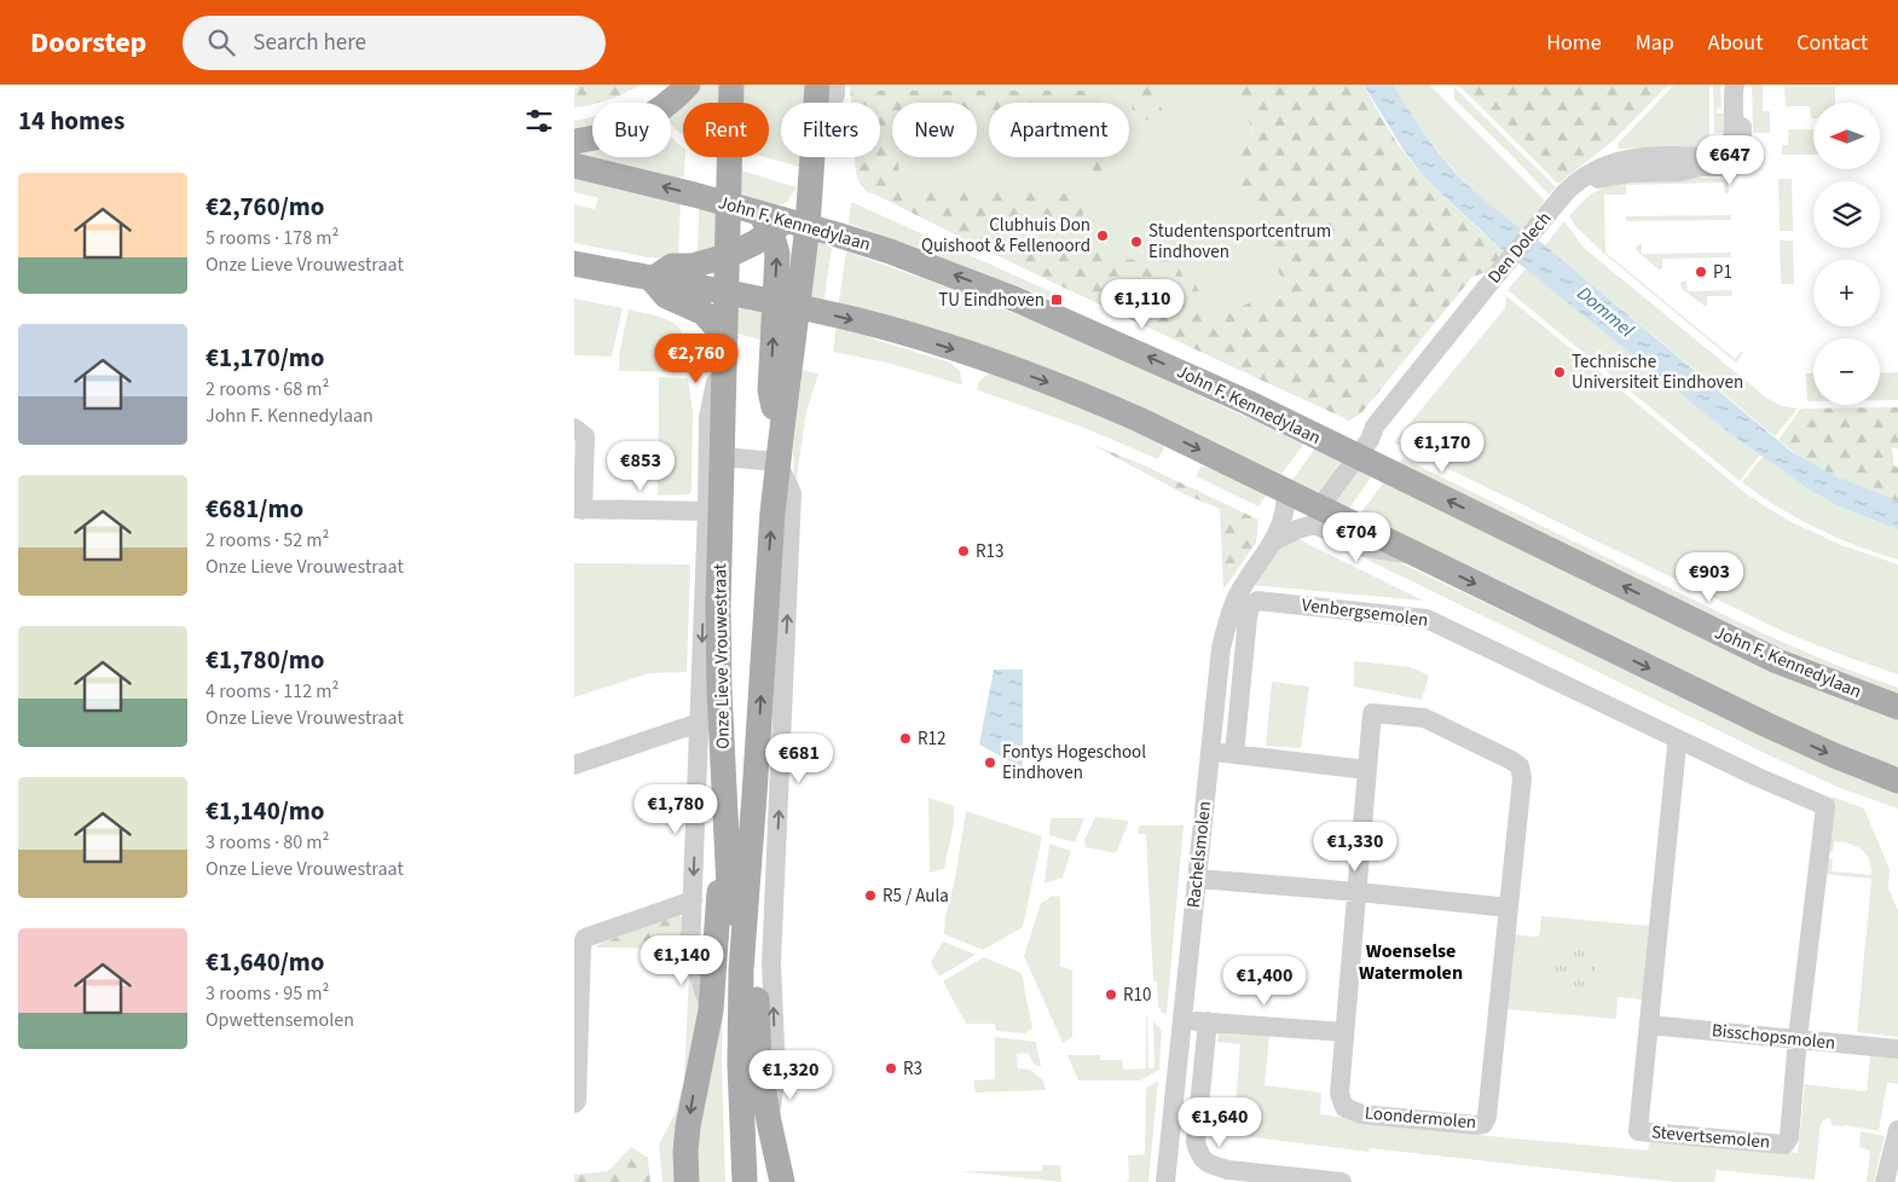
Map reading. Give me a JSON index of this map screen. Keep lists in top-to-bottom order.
{
  "streets": {
    "main road": ["John F. Kennedylaan", "Onze Lieve Vrouwestraat"],
    "street": [
      "Den Dolech",
      "Venbergsemolen",
      "Rachelsmolen",
      "Bisschopsmolen",
      "Loondermolen",
      "Stevertsemolen"
    ]
  },
  "crossings": [
    ["John F. Kennedylaan", "Den Dolech"],
    ["John F. Kennedylaan", "Onze Lieve Vrouwestraat"],
    ["Venbergsemolen", "Stevertsemolen"],
    ["Bisschopsmolen", "Stevertsemolen"]
  ],
  "districts": ["Woenselse Watermolen"],
  "water": ["Dommel"],
  "places": {
    "other": [
      "Clubhuis Don Quishoot & Fellenoord",
      "Studentensportcentrum Eindhoven",
      "P1",
      "Technische Universiteit Eindhoven",
      "R13",
      "R12",
      "Fontys Hogeschool Eindhoven",
      "R5 / Aula",
      "R10",
      "R3"
    ],
    "transit": ["TU Eindhoven"]
  },
  "north": "left",
  "page": {
    "header": "Doorstep",
    "search": "Search here",
    "nav": [
      "Home",
      "Map",
      "About",
      "Contact"
    ],
    "heading": "14 homes",
    "map_buttons": ["+", "−"],
    "chip": [
      "Buy",
      "Rent",
      "Filters",
      "New",
      "Apartment"
    ],
    "price": [
      "€647",
      "€1,110",
      "€2,760",
      "€1,170",
      "€853",
      "€704",
      "€903",
      "€681",
      "€1,780",
      "€1,330",
      "€1,140",
      "€1,400",
      "€1,320",
      "€1,640"
    ],
    "list": [
      {
        "name": "€2,760/mo",
        "note": "5 rooms · 178 m² · Onze Lieve Vrouwestraat"
      },
      {
        "name": "€1,170/mo",
        "note": "2 rooms · 68 m² · John F. Kennedylaan"
      },
      {
        "name": "€681/mo",
        "note": "2 rooms · 52 m² · Onze Lieve Vrouwestraat"
      },
      {
        "name": "€1,780/mo",
        "note": "4 rooms · 112 m² · Onze Lieve Vrouwestraat"
      },
      {
        "name": "€1,140/mo",
        "note": "3 rooms · 80 m² · Onze Lieve Vrouwestraat"
      },
      {
        "name": "€1,640/mo",
        "note": "3 rooms · 95 m² · Opwettensemolen"
      }
    ]
  }
}
